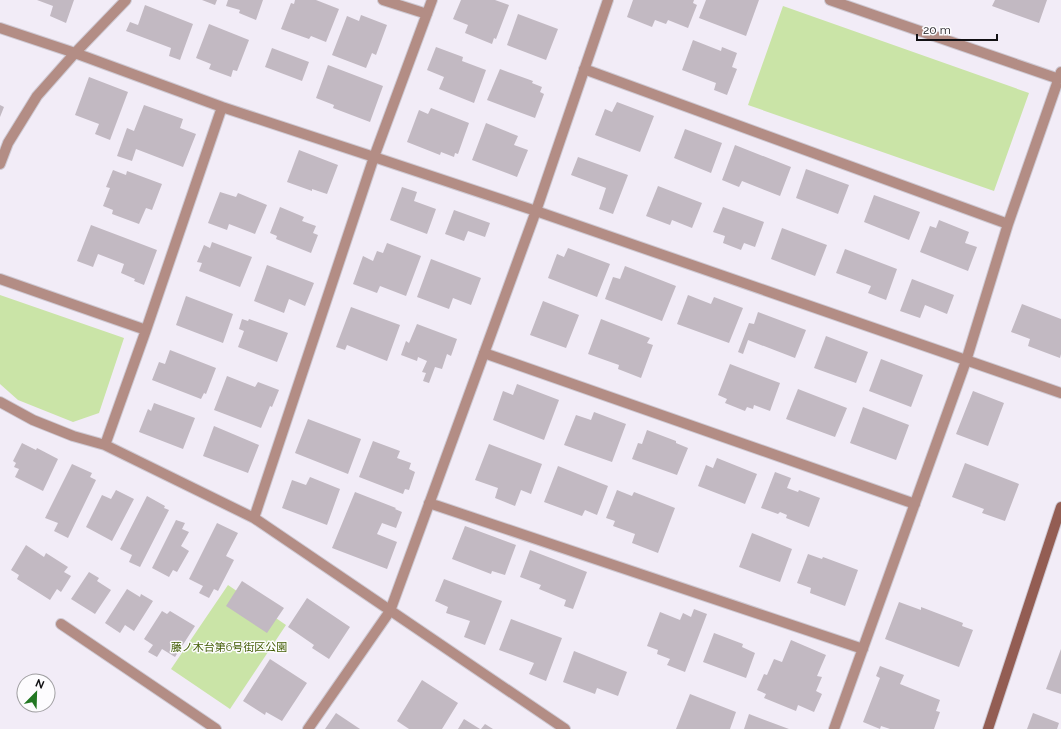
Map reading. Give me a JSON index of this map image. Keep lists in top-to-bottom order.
{
  "parks": ["藤ノ木台第6号街区公園"],
  "scale_bar": "20 m",
  "north": "top right"
}
